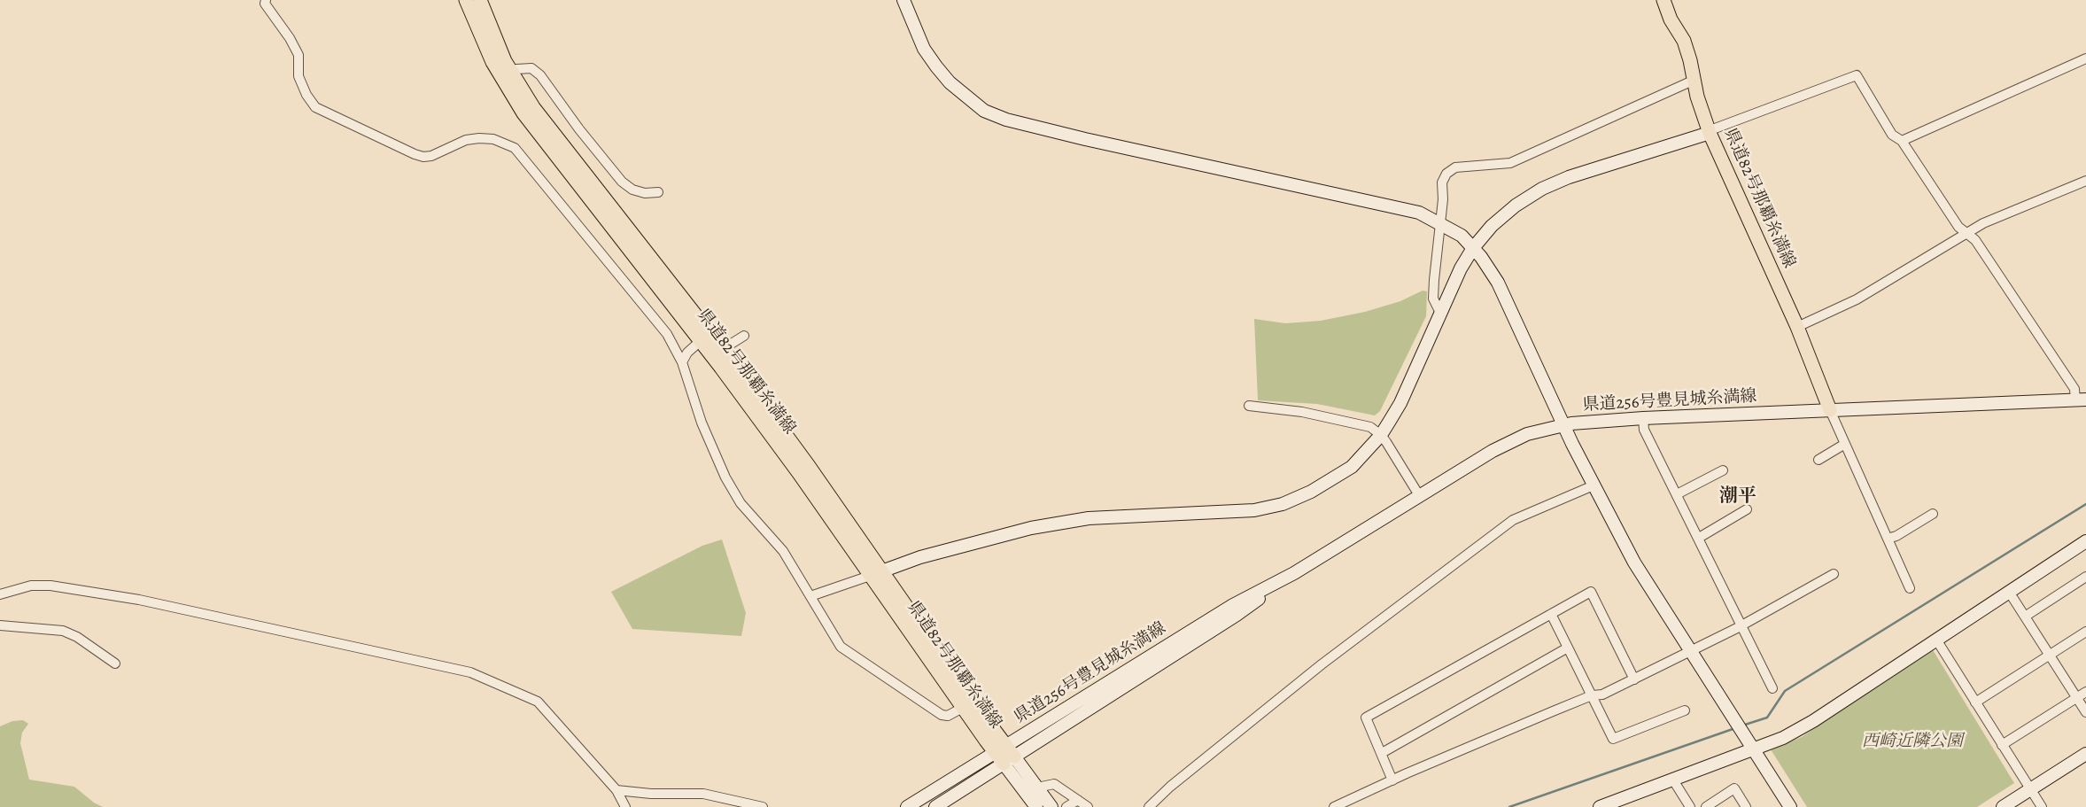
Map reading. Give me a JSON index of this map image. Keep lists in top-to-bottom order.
{
  "streets": {
    "main road": ["県道82号那覇糸満線"],
    "street": ["県道256号豊見城糸満線"]
  },
  "crossings": [
    ["県道82号那覇糸満線", "県道256号豊見城糸満線"]
  ],
  "districts": ["潮平"],
  "parks": ["西崎近隣公園"]
}
